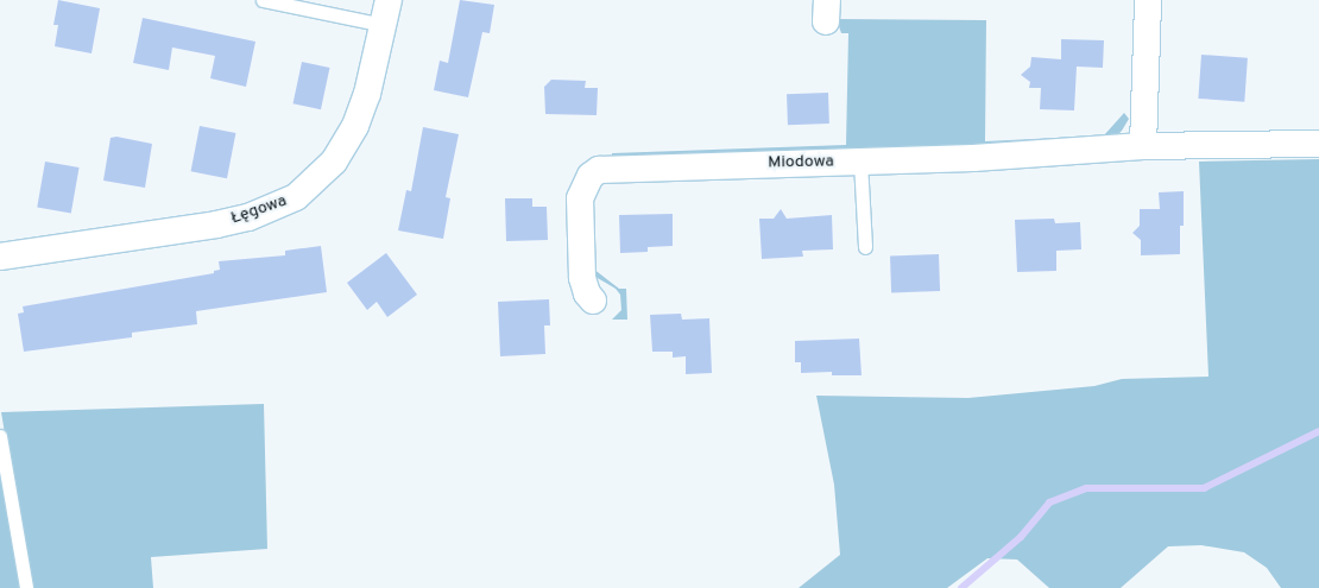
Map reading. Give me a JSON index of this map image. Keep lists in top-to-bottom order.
{
  "streets": {
    "street": ["Miodowa", "Łęgowa"]
  }
}
